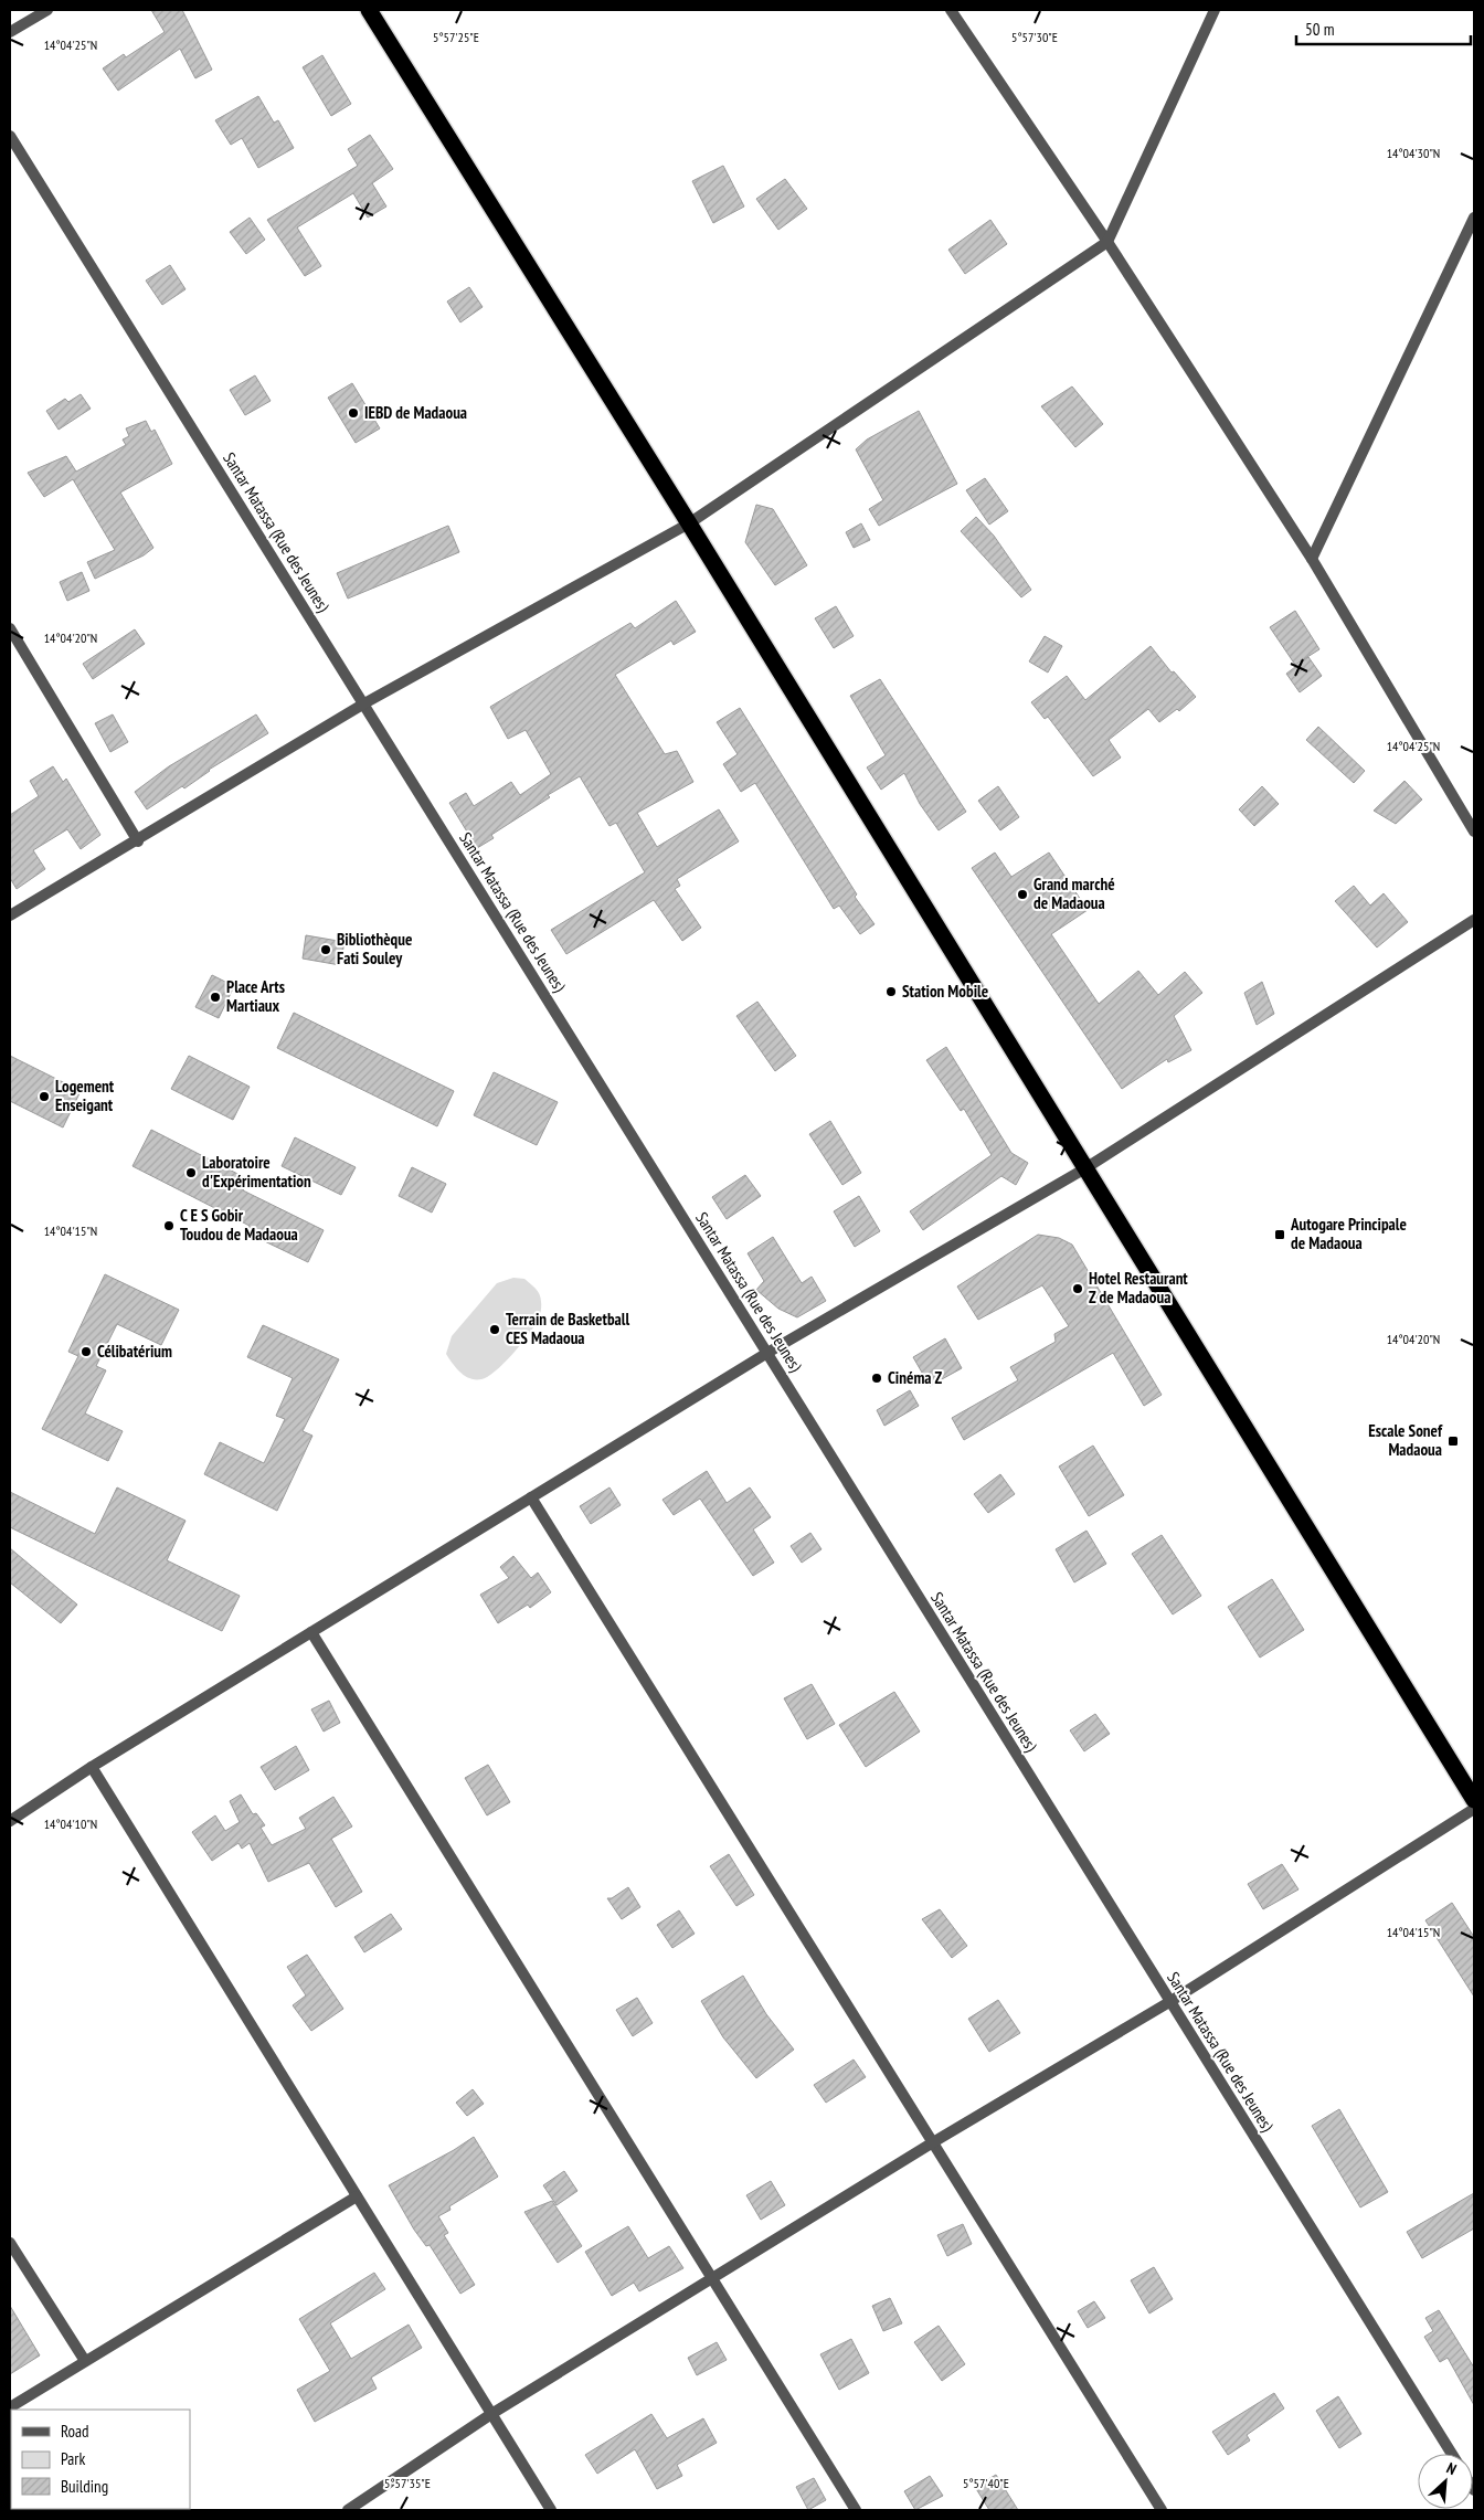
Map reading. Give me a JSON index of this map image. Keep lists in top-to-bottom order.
{
  "streets": {
    "street": ["Santar Matassa (Rue des Jeunes)"]
  },
  "places": {
    "other": [
      "IEBD de Madaoua",
      "Grand marché de Madaoua",
      "Bibliothèque Fati Souley",
      "Station Mobile",
      "Place Arts Martiaux",
      "Logement Enseigant",
      "Laboratoire d'Expérimentation",
      "C E S Gobir Toudou de Madaoua",
      "Hotel Restaurant Z de Madaoua",
      "Terrain de Basketball CES Madaoua",
      "Célibatérium",
      "Cinéma Z"
    ],
    "transit": ["Autogare Principale de Madaoua", "Escale Sonef Madaoua"]
  },
  "legend": ["Road", "Park", "Building"],
  "scale_bar": "50 m",
  "north": "top right",
  "coordinates": [
    "5°57'25\"E",
    "5°57'30\"E",
    "14°04'25\"N",
    "14°04'30\"N",
    "14°04'20\"N",
    "14°04'15\"N",
    "14°04'10\"N",
    "5°57'35\"E",
    "5°57'40\"E"
  ]
}
